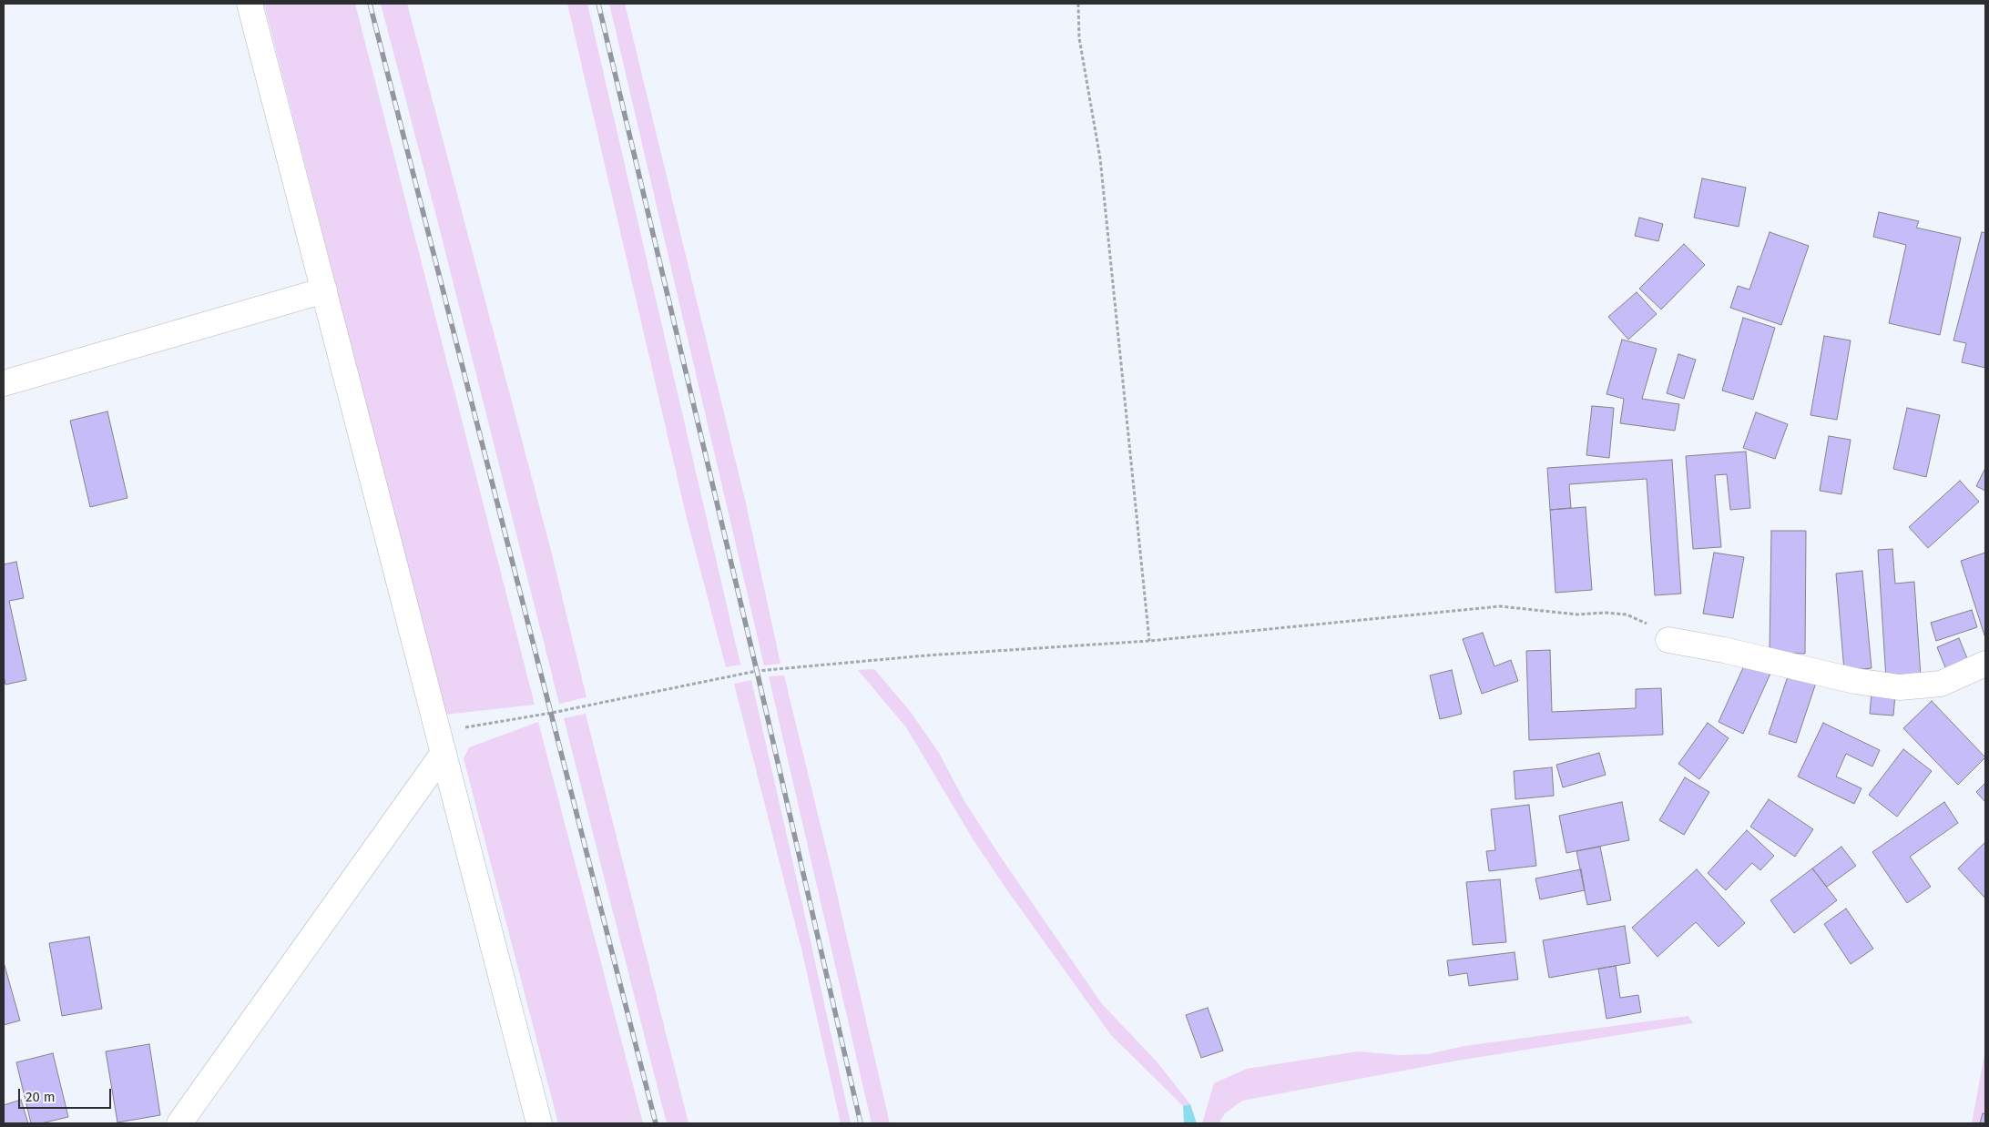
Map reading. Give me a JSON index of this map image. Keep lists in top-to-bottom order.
{
  "scale_bar": "20 m"
}
